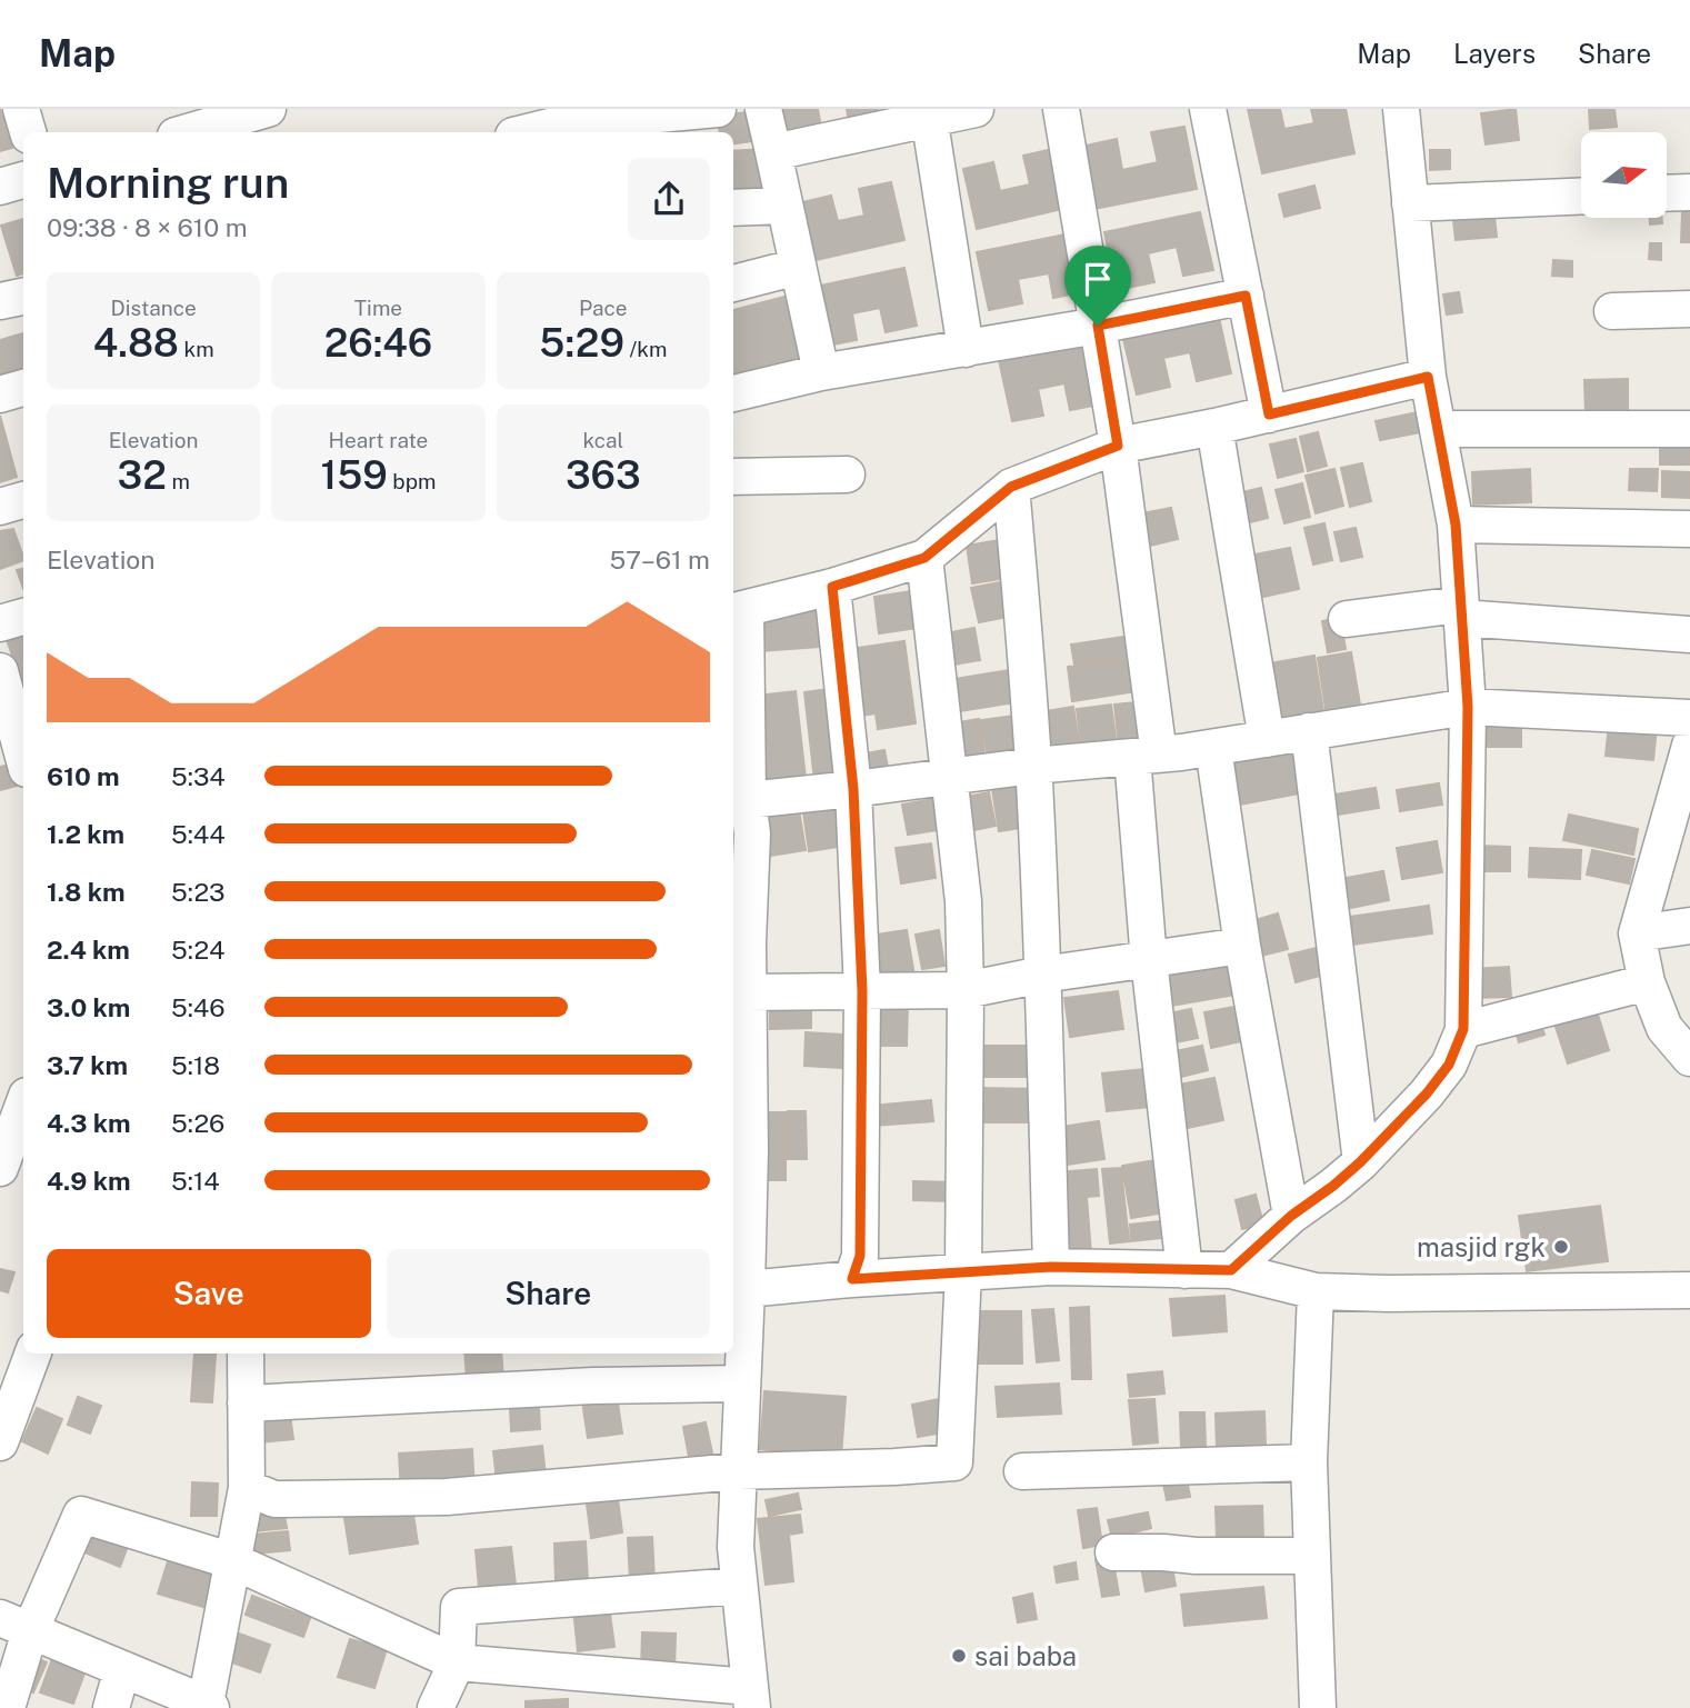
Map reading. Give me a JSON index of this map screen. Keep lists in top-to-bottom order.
{
  "places": ["masjid rgk", "sai baba"],
  "north": "right",
  "page": {
    "header": "Map",
    "nav": ["Map", "Layers", "Share"],
    "heading": ["Morning run", "09:38 · 8 × 610 m"],
    "stats": [
      ["Distance", "4.88 km"],
      ["Time", "26:46"],
      ["Pace", "5:29 /km"],
      ["Elevation", "32 m"],
      ["Heart rate", "159 bpm"],
      ["kcal", "363"]
    ],
    "chart": ["Elevation", "57–61 m"],
    "list": [
      {
        "name": "610 m",
        "note": "5:34"
      },
      {
        "name": "1.2 km",
        "note": "5:44"
      },
      {
        "name": "1.8 km",
        "note": "5:23"
      },
      {
        "name": "2.4 km",
        "note": "5:24"
      },
      {
        "name": "3.0 km",
        "note": "5:46"
      },
      {
        "name": "3.7 km",
        "note": "5:18"
      },
      {
        "name": "4.3 km",
        "note": "5:26"
      },
      {
        "name": "4.9 km",
        "note": "5:14"
      }
    ],
    "buttons": ["Save", "Share"]
  }
}
